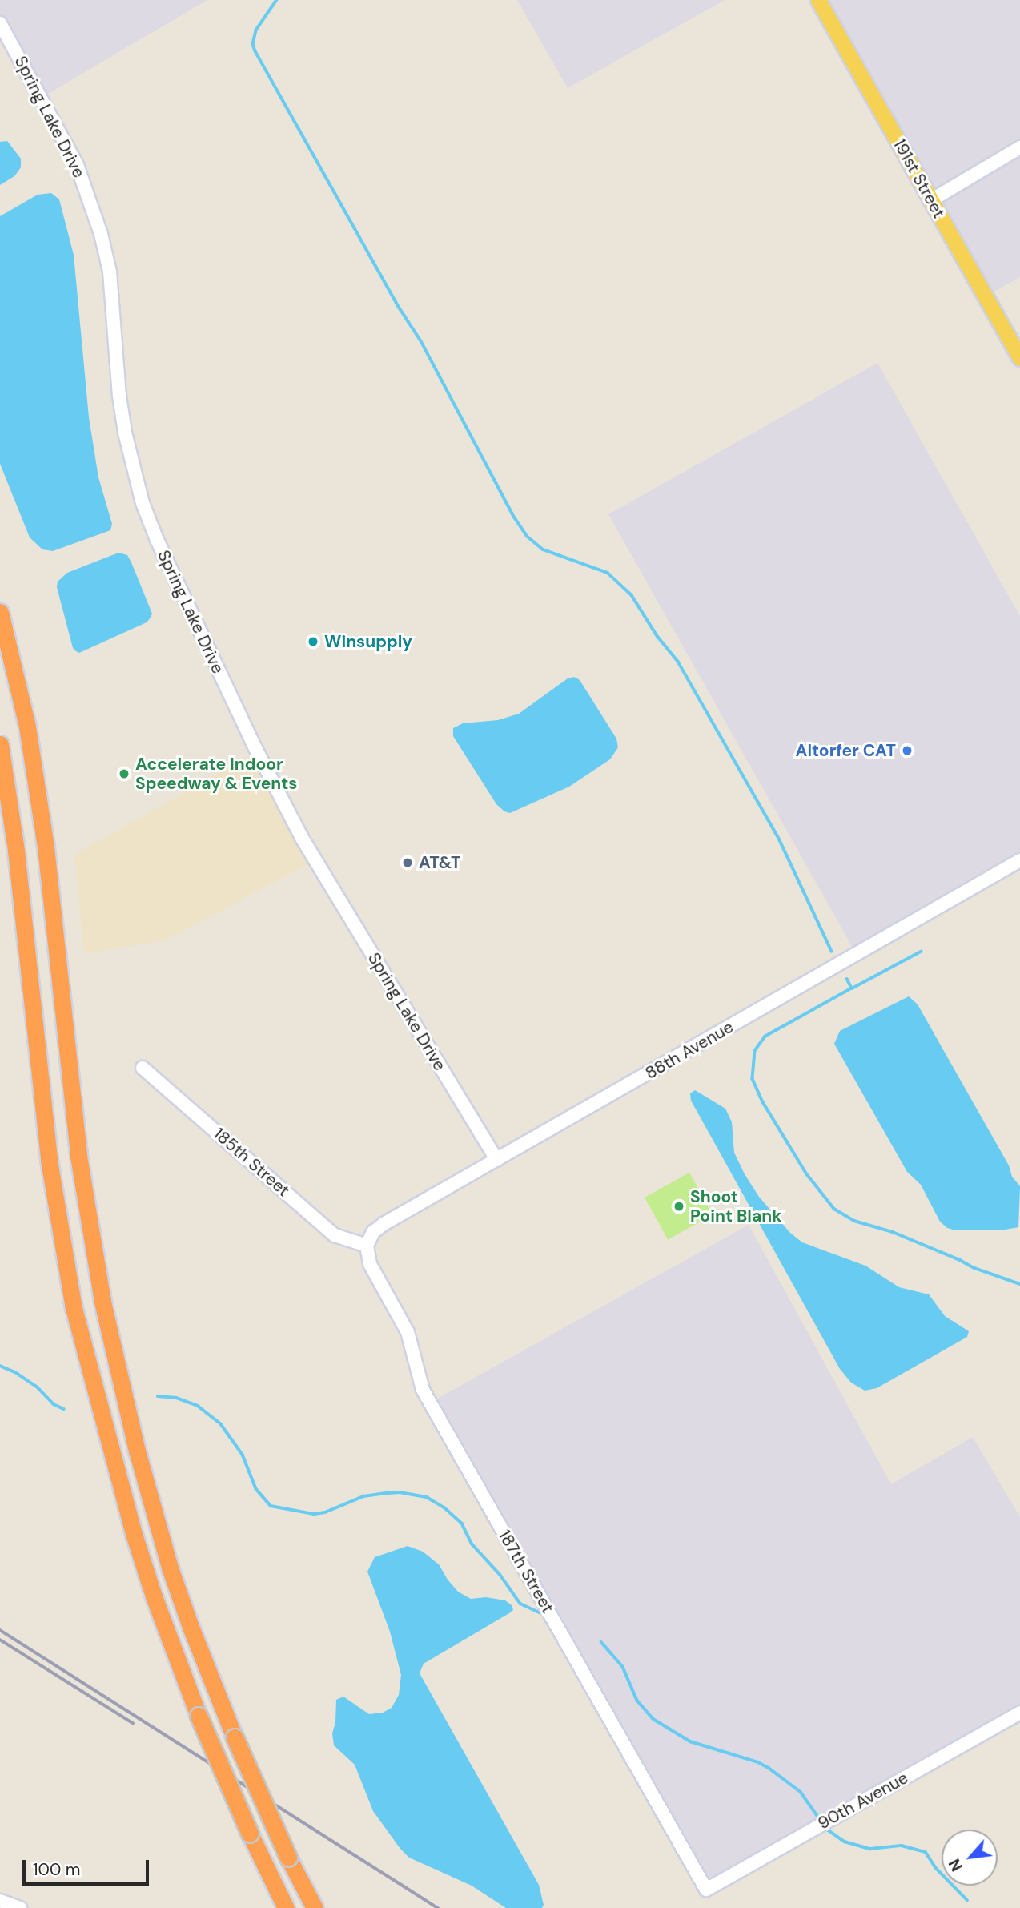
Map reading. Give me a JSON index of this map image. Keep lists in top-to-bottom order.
{
  "streets": {
    "main road": ["191st Street"],
    "street": [
      "Spring Lake Drive",
      "88th Avenue",
      "185th Street",
      "187th Street",
      "90th Avenue"
    ]
  },
  "crossings": [
    ["Spring Lake Drive", "88th Avenue"],
    ["88th Avenue", "185th Street"],
    ["88th Avenue", "187th Street"],
    ["185th Street", "187th Street"],
    ["187th Street", "90th Avenue"]
  ],
  "places": [
    "Winsupply",
    "Altorfer CAT",
    "Accelerate Indoor Speedway & Events",
    "AT&T",
    "Shoot Point Blank"
  ],
  "scale_bar": "100 m",
  "north": "bottom left"
}
